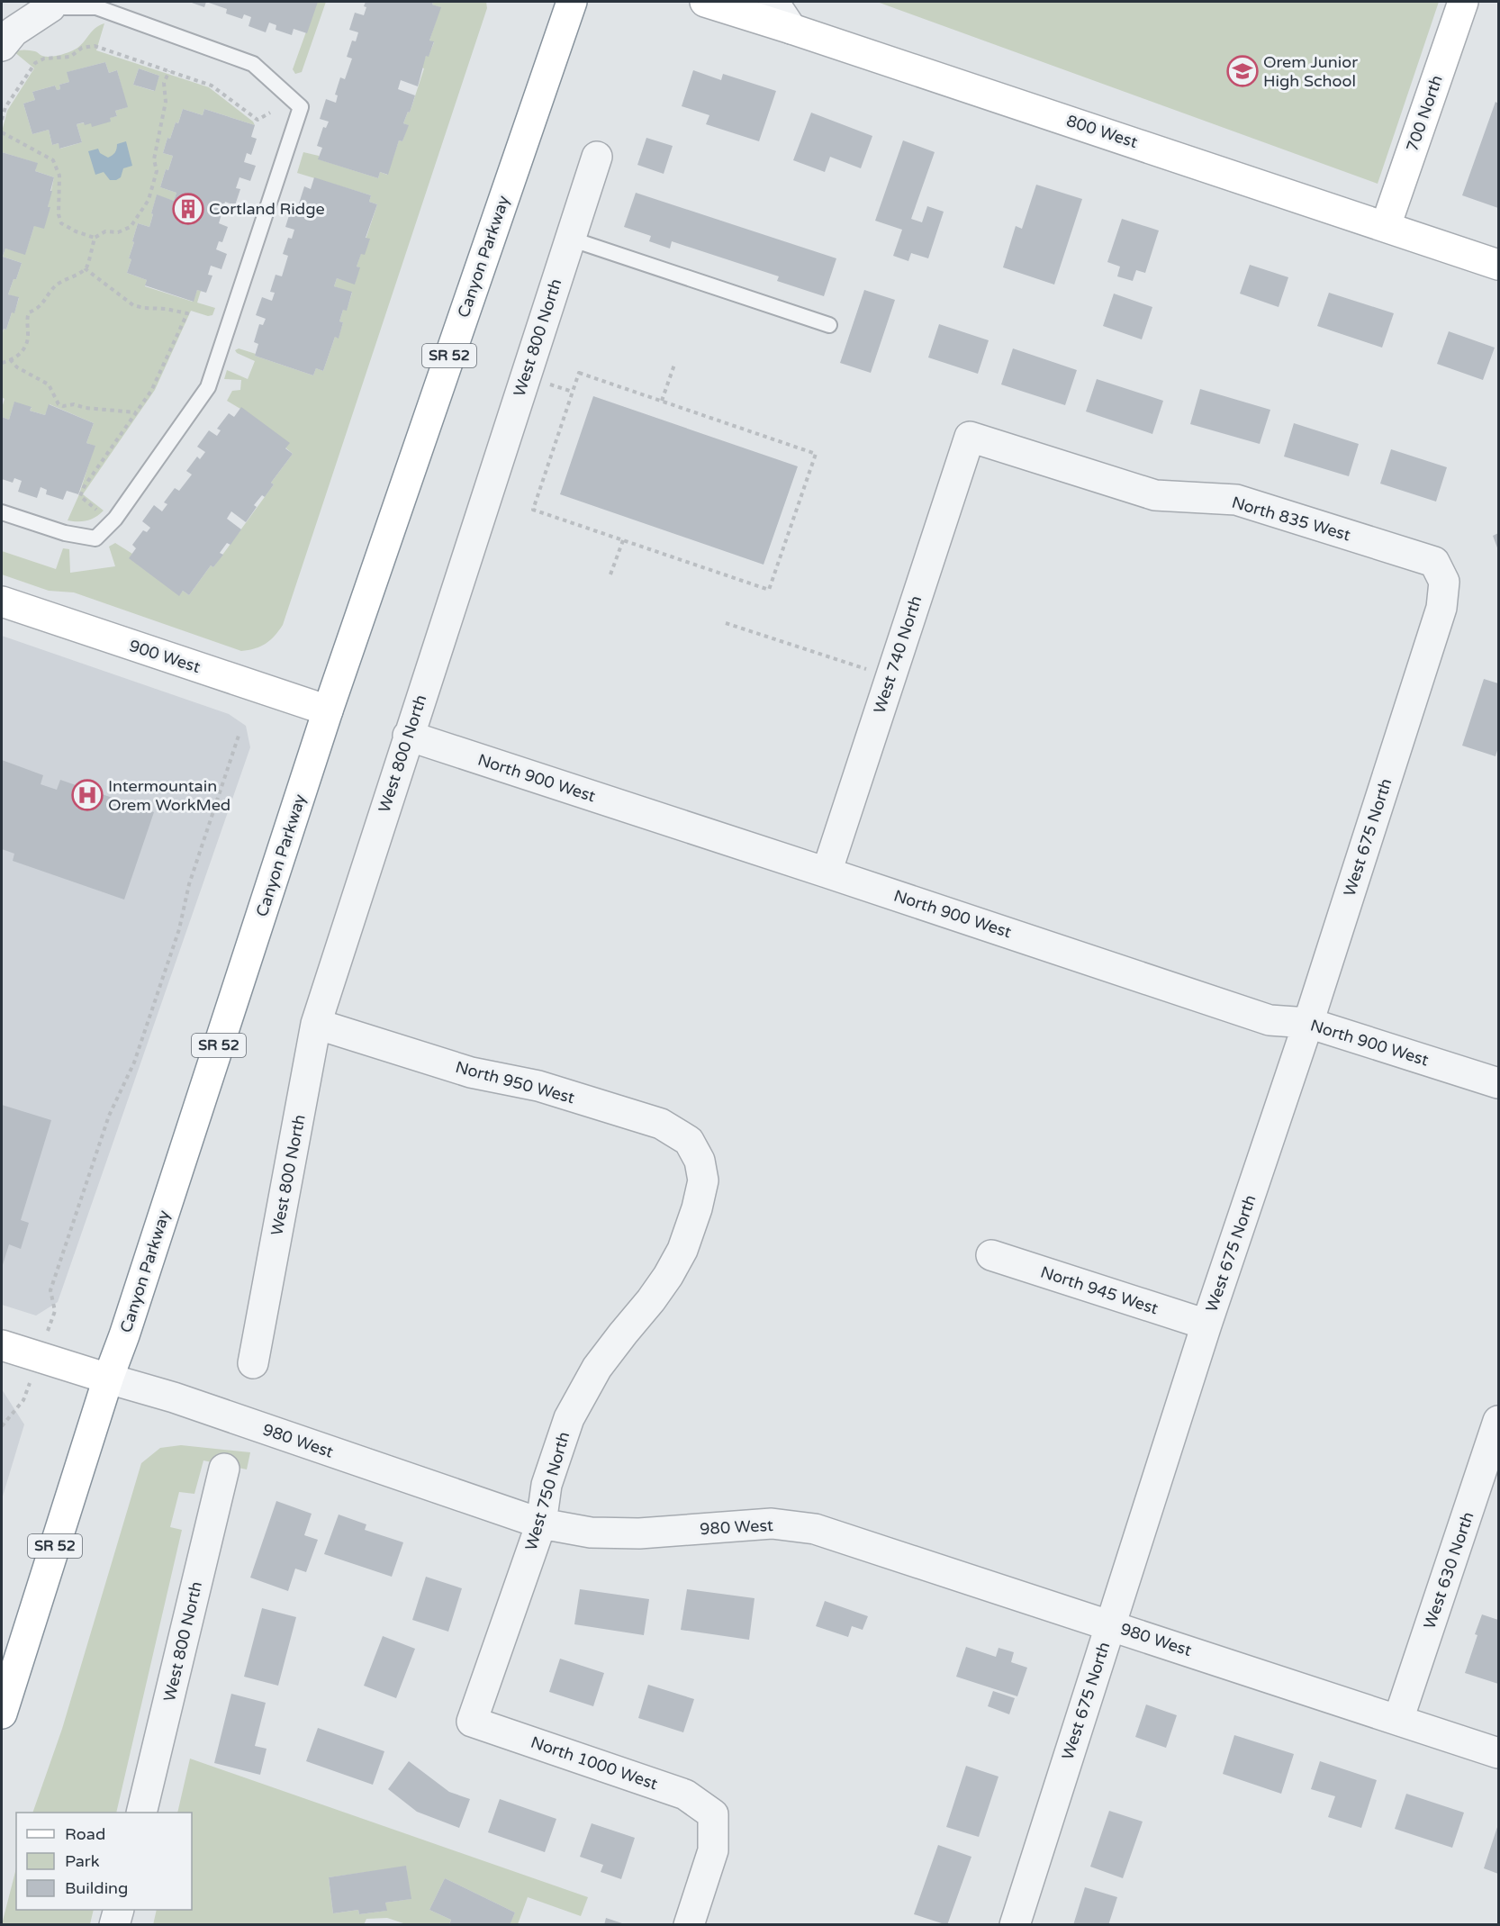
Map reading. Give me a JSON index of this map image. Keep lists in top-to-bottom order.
{
  "streets": {
    "main road": [
      "700 North",
      "800 West",
      "Canyon Parkway",
      "SR 52",
      "900 West",
      "980 West"
    ],
    "street": [
      "West 800 North",
      "North 835 West",
      "West 740 North",
      "North 900 West",
      "West 675 North",
      "North 950 West",
      "North 945 West",
      "West 750 North",
      "West 630 North",
      "North 1000 West"
    ]
  },
  "crossings": [
    ["700 North", "800 West"],
    ["Canyon Parkway", "900 West"],
    ["Canyon Parkway", "980 West"],
    ["West 800 North", "North 900 West"],
    ["West 800 North", "North 950 West"],
    ["North 835 West", "West 740 North"],
    ["North 835 West", "West 675 North"],
    ["West 740 North", "North 900 West"],
    ["North 900 West", "West 675 North"],
    ["West 675 North", "North 945 West"],
    ["West 675 North", "980 West"],
    ["North 950 West", "West 750 North"],
    ["980 West", "West 750 North"],
    ["980 West", "West 630 North"],
    ["West 750 North", "North 1000 West"]
  ],
  "places": {
    "school or university": ["Orem Junior High School"],
    "building": ["Cortland Ridge"],
    "hospital": ["Intermountain Orem WorkMed"]
  },
  "legend": ["Road", "Park", "Building"]
}
